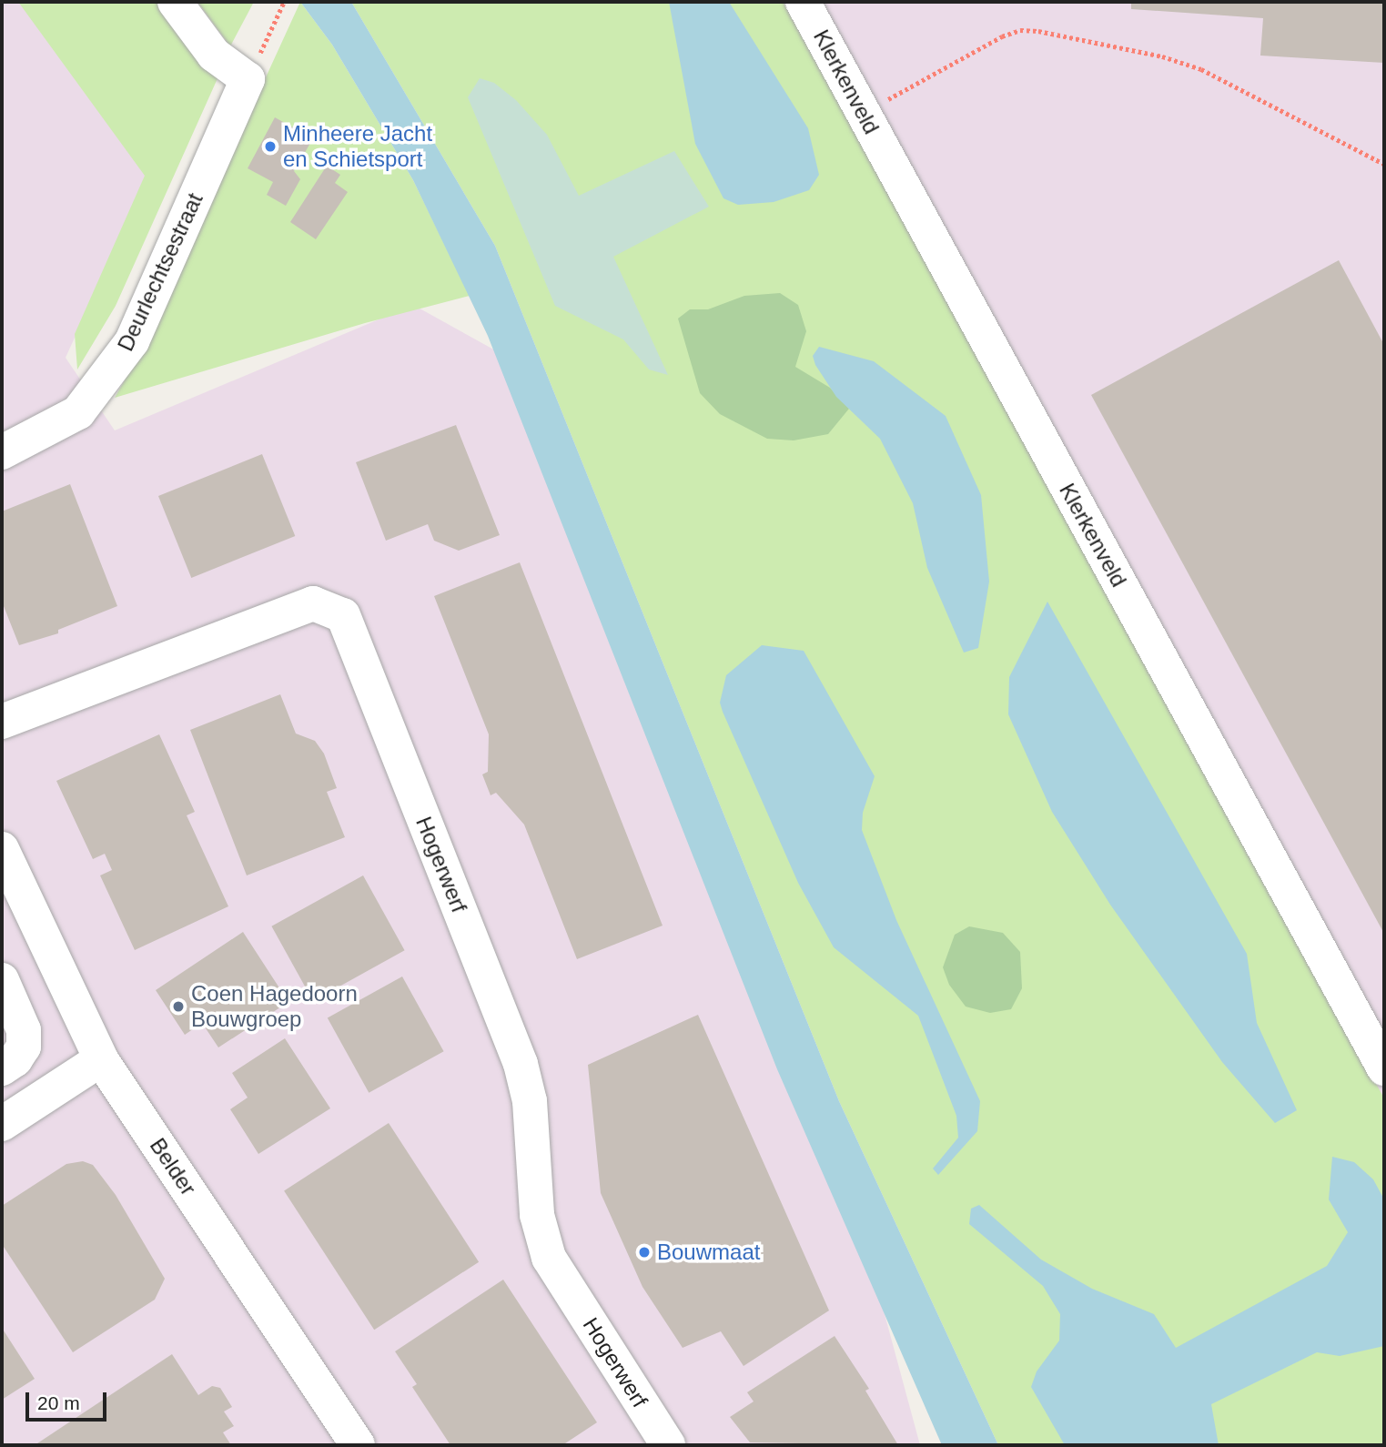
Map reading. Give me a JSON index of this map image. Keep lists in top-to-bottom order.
{
  "streets": {
    "street": [
      "Klerkenveld",
      "Deurlechtsestraat",
      "Hogerwerf",
      "Belder"
    ]
  },
  "places": ["Minheere Jacht en Schietsport", "Coen Hagedoorn Bouwgroep", "Bouwmaat"],
  "scale_bar": "20 m"
}
